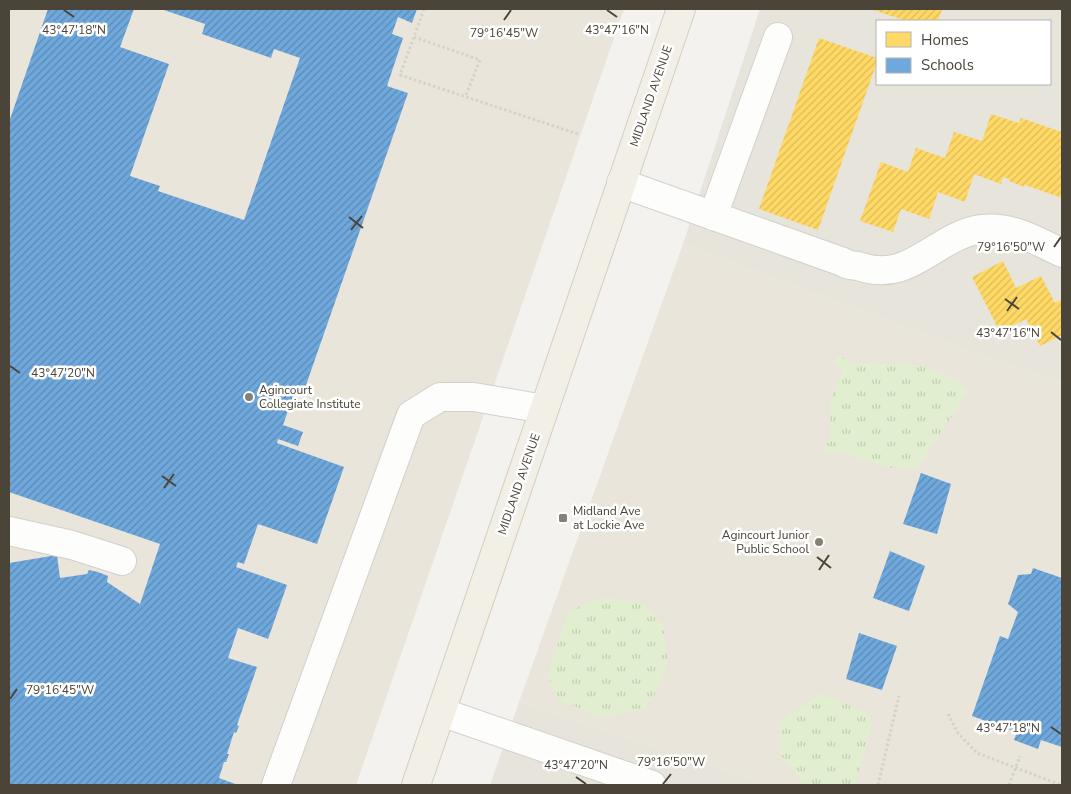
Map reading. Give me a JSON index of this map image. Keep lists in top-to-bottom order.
{
  "streets": {
    "main road": ["MIDLAND AVENUE"]
  },
  "places": {
    "other": ["Agincourt Collegiate Institute", "Agincourt Junior Public School"],
    "transit": ["Midland Ave at Lockie Ave"]
  },
  "legend": ["Homes", "Schools"],
  "coordinates": [
    "43°47'18\"N",
    "43°47'16\"N",
    "79°16'45\"W",
    "79°16'50\"W",
    "43°47'20\"N"
  ]
}
